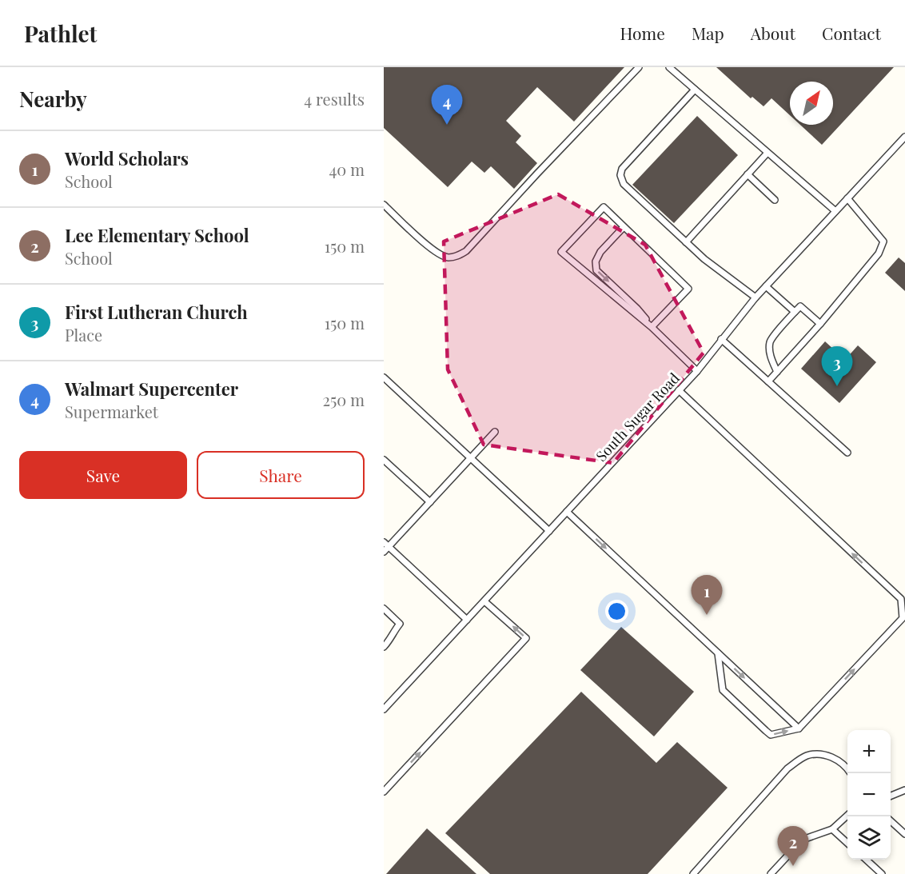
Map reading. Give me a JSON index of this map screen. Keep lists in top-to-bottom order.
{
  "streets": {
    "lane": ["South Sugar Road"]
  },
  "north": "top right",
  "page": {
    "header": "Pathlet",
    "nav": [
      "Home",
      "Map",
      "About",
      "Contact"
    ],
    "heading": ["Nearby", "4 results"],
    "pins": [
      "4",
      "3",
      "1",
      "2"
    ],
    "list": [
      {
        "mark": "1",
        "name": "World Scholars",
        "note": "School",
        "value": "40 m"
      },
      {
        "mark": "2",
        "name": "Lee Elementary School",
        "note": "School",
        "value": "150 m"
      },
      {
        "mark": "3",
        "name": "First Lutheran Church",
        "note": "Place",
        "value": "150 m"
      },
      {
        "mark": "4",
        "name": "Walmart Supercenter",
        "note": "Supermarket",
        "value": "250 m"
      }
    ],
    "buttons": ["Save", "Share"],
    "map_buttons": ["+", "−"]
  }
}
